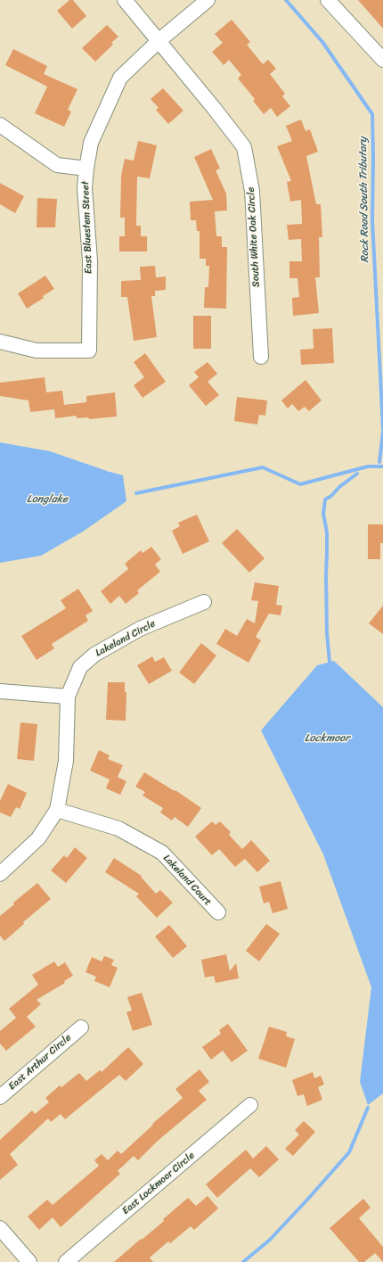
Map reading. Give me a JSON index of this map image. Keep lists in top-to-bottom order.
{
  "streets": {
    "street": [
      "East Bluestem Street",
      "South White Oak Circle",
      "Lakeland Circle",
      "Lakeland Court",
      "East Arthur Circle",
      "East Lockmoor Circle"
    ]
  },
  "crossings": [
    ["East Bluestem Street", "South White Oak Circle"]
  ],
  "water": ["Rock Road South Tributary", "Longlake", "Lockmoor"]
}
